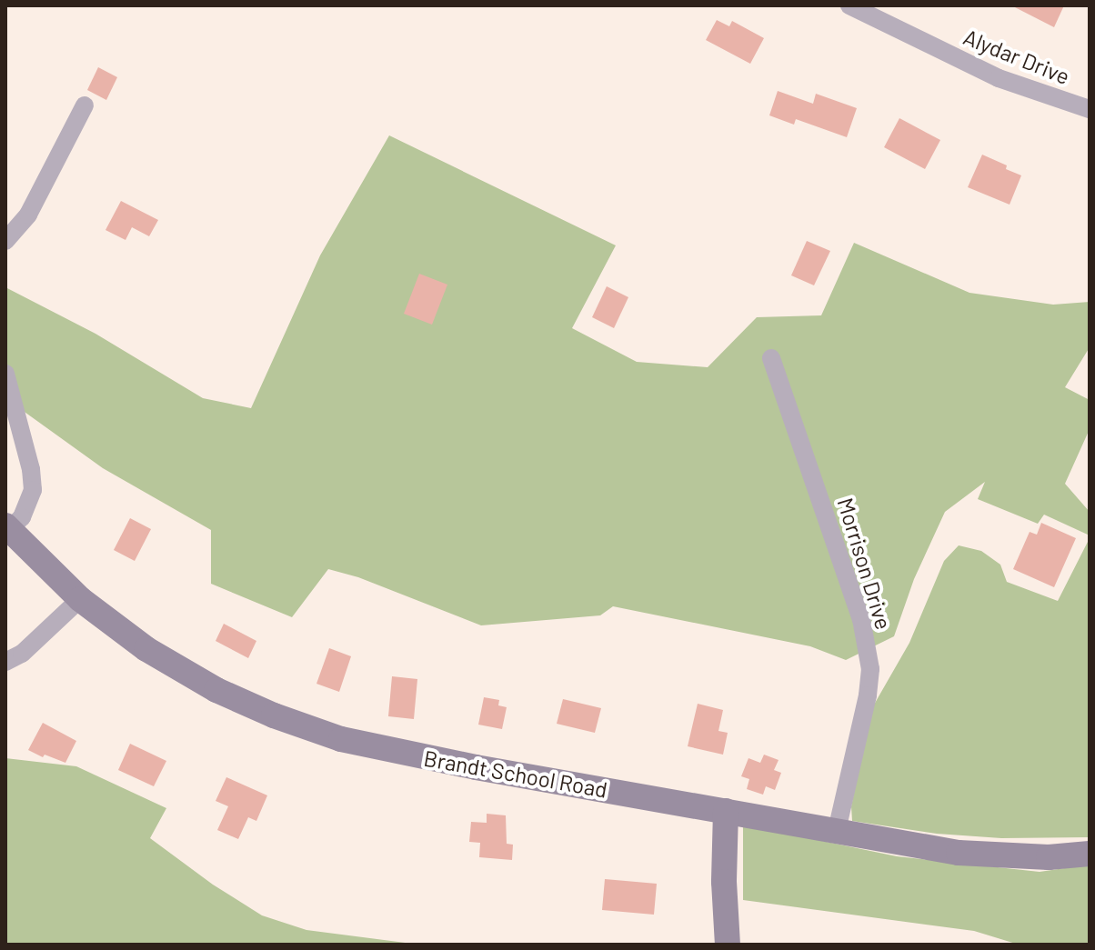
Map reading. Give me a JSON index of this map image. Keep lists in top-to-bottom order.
{
  "streets": {
    "street": ["Alydar Drive", "Morrison Drive", "Brandt School Road"]
  },
  "crossings": [
    ["Morrison Drive", "Brandt School Road"]
  ]
}
